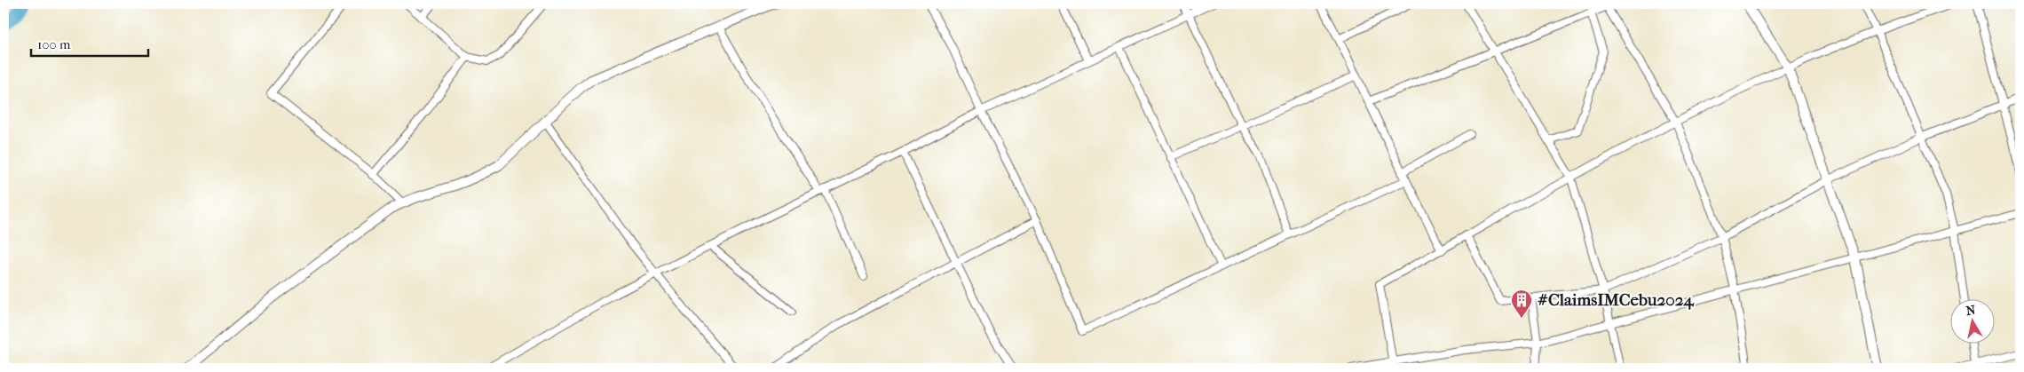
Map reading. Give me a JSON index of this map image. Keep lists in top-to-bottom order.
{
  "places": {
    "building": ["#ClaimsIMCebu2024"]
  },
  "scale_bar": "100 m",
  "north": "top"
}
